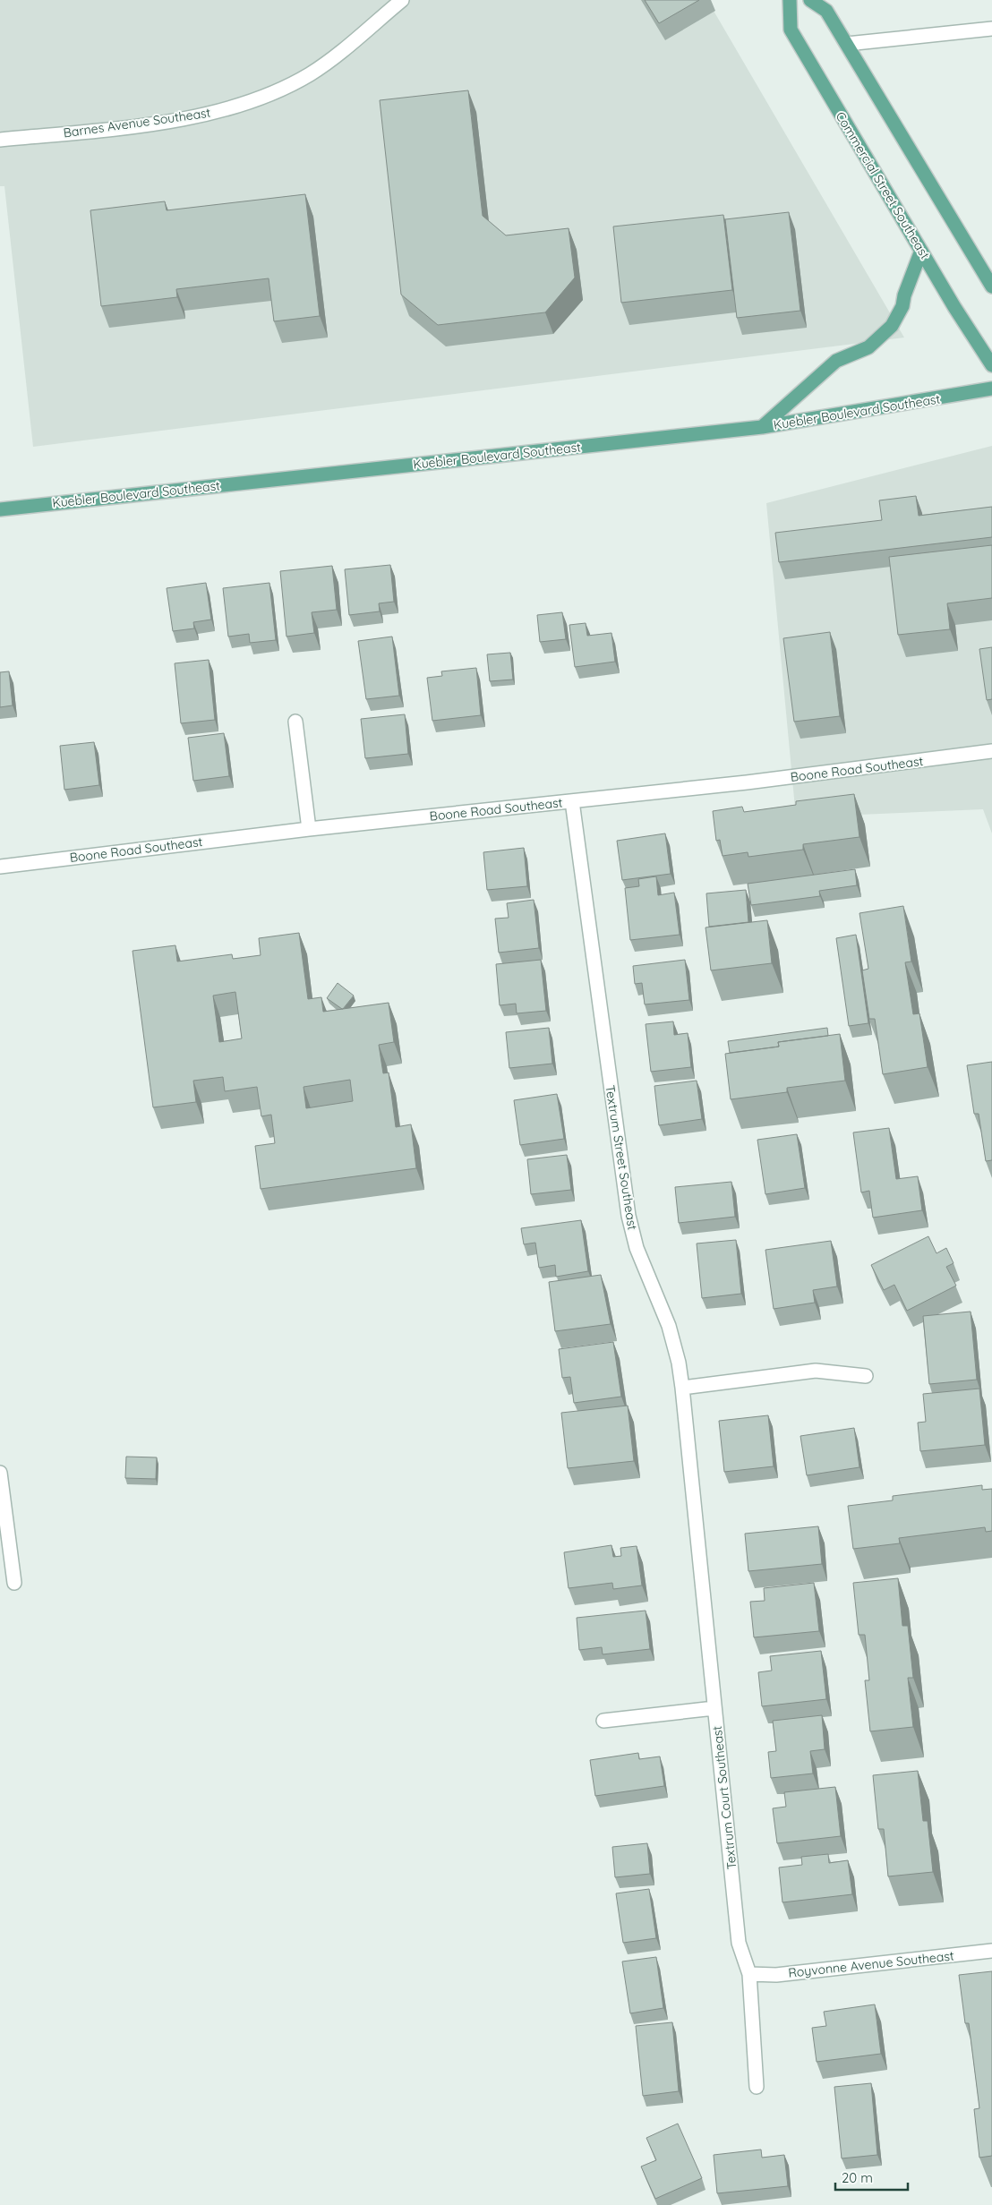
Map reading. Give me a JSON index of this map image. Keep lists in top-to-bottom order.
{
  "streets": {
    "main road": ["Commercial Street Southeast", "Kuebler Boulevard Southeast"],
    "street": [
      "Barnes Avenue Southeast",
      "Boone Road Southeast",
      "Textrum Street Southeast",
      "Textrum Court Southeast",
      "Royvonne Avenue Southeast"
    ]
  },
  "crossings": [
    ["Boone Road Southeast", "Textrum Street Southeast"],
    ["Textrum Street Southeast", "Textrum Court Southeast"],
    ["Textrum Court Southeast", "Royvonne Avenue Southeast"]
  ],
  "scale_bar": "20 m"
}
